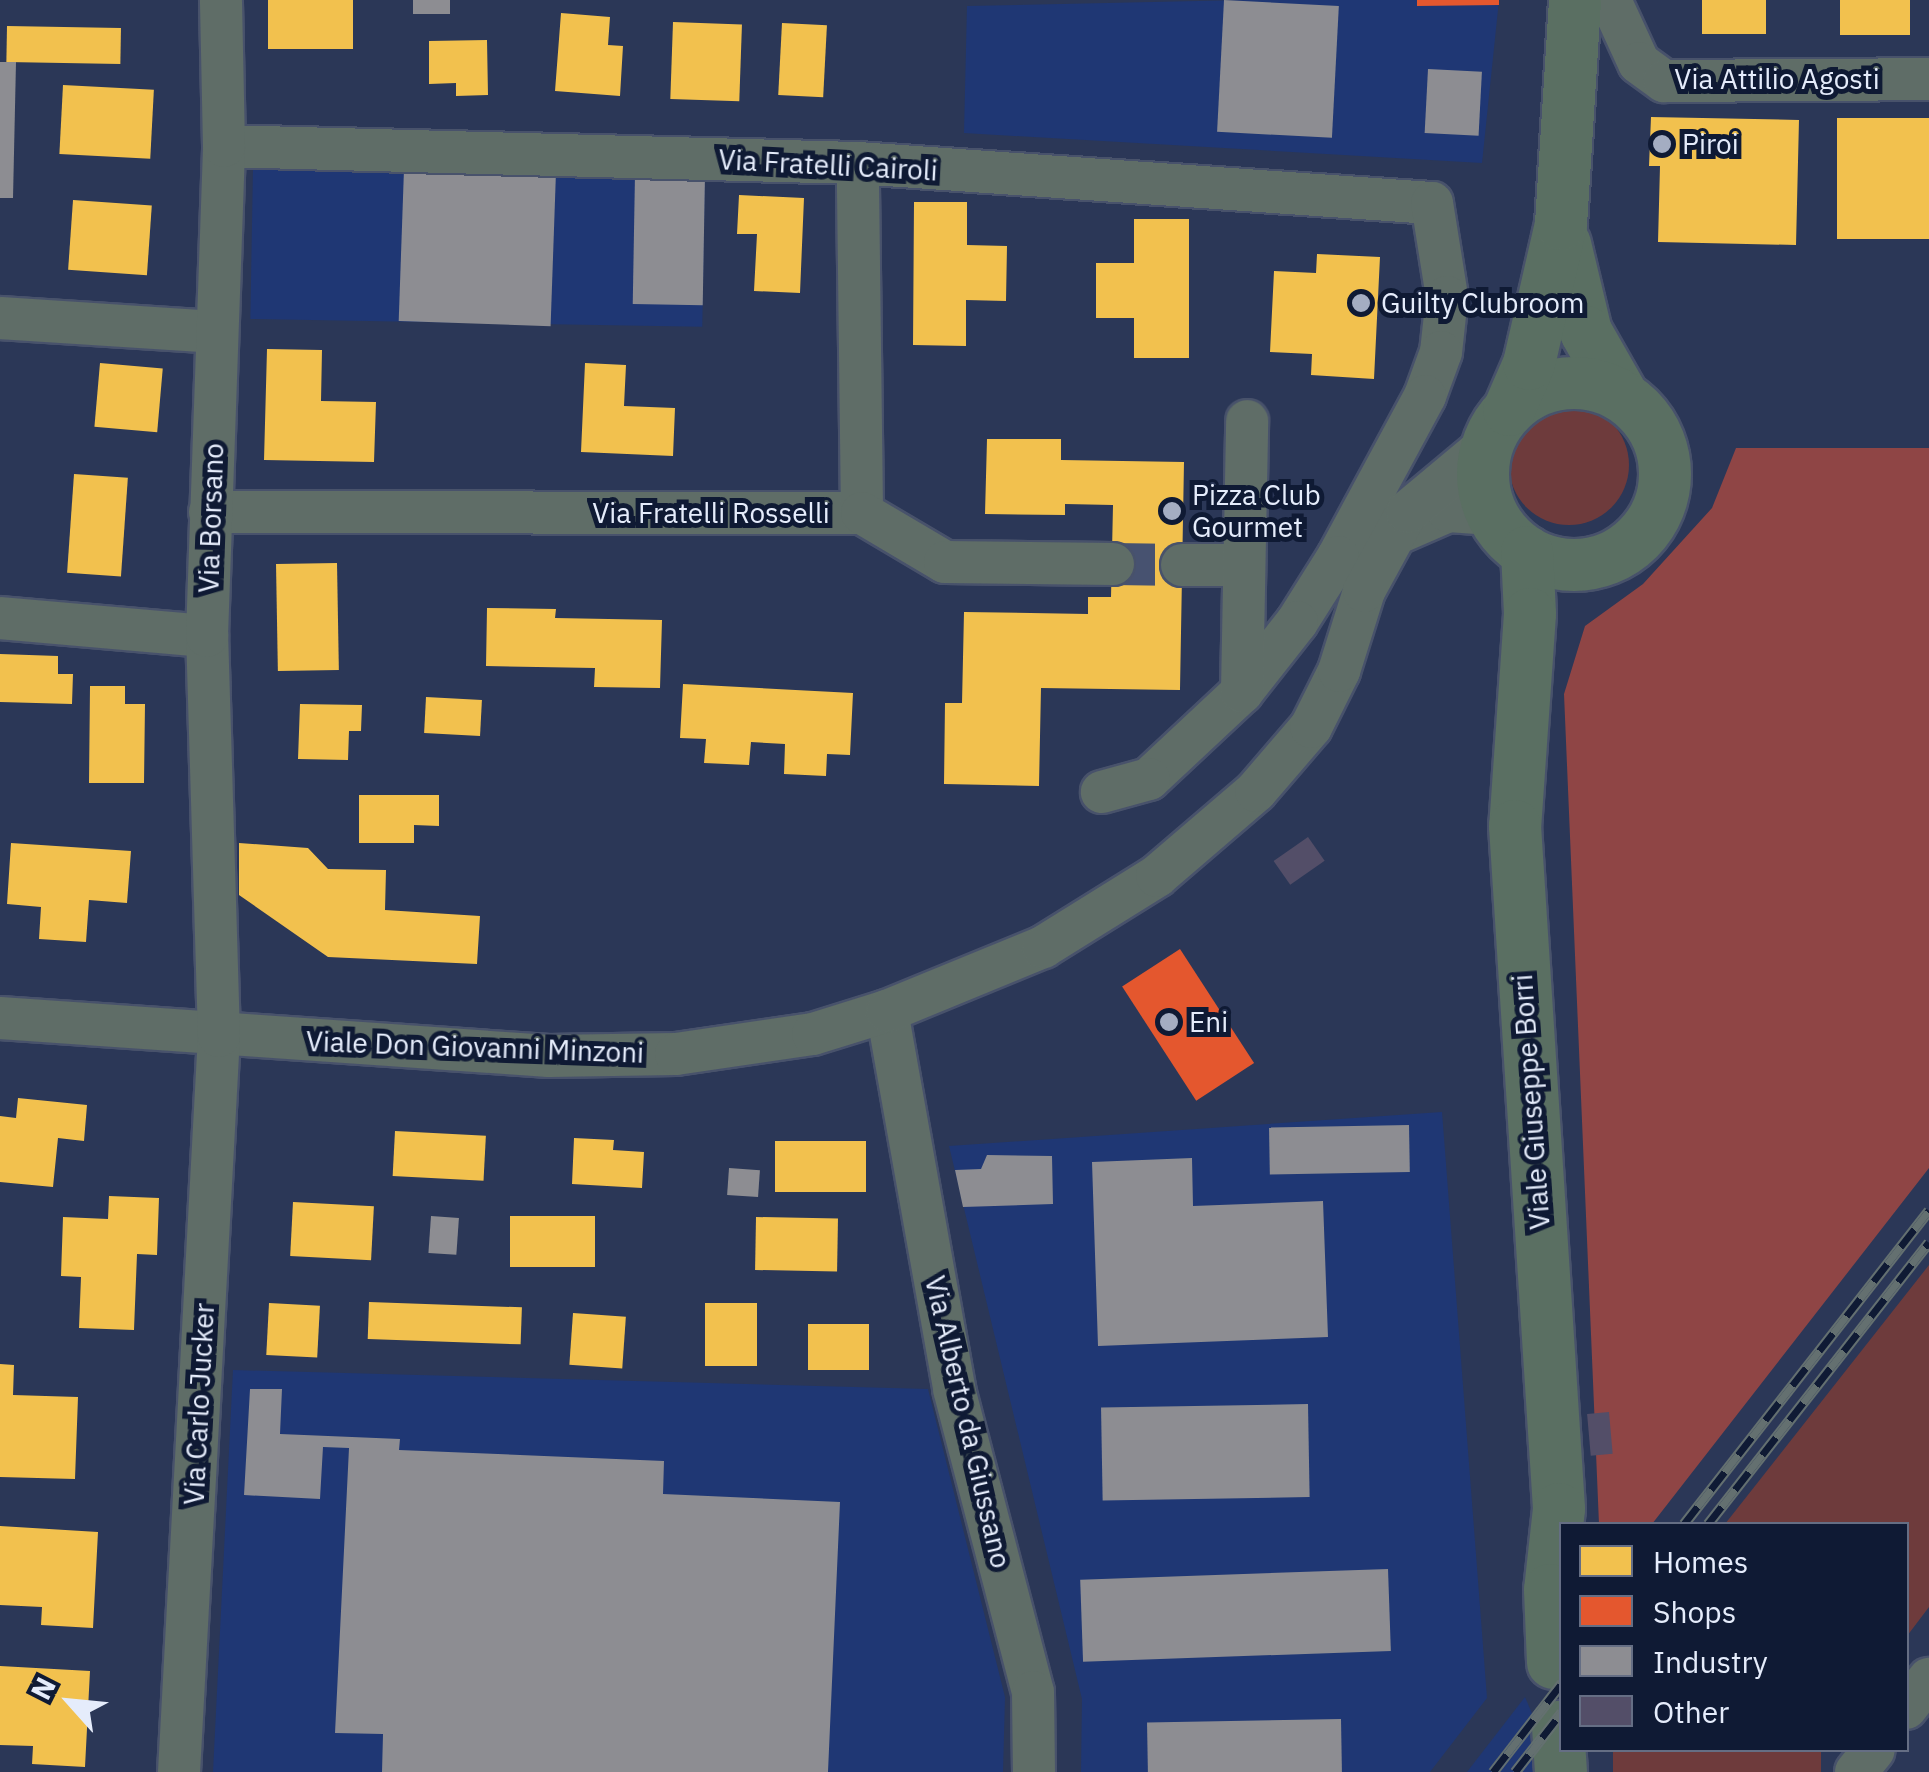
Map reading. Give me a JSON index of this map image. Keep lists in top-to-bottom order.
{
  "streets": {
    "main road": ["Viale Don Giovanni Minzoni", "Viale Giuseppe Borri"],
    "street": [
      "Via Attilio Agosti",
      "Via Fratelli Cairoli",
      "Via Fratelli Rosselli",
      "Via Borsano",
      "Via Carlo Jucker",
      "Via Alberto da Giussano"
    ]
  },
  "crossings": [
    ["Via Fratelli Cairoli", "Via Fratelli Rosselli"],
    ["Via Fratelli Cairoli", "Via Borsano"],
    ["Via Fratelli Rosselli", "Via Borsano"],
    ["Via Borsano", "Viale Don Giovanni Minzoni"],
    ["Via Borsano", "Via Carlo Jucker"],
    ["Viale Don Giovanni Minzoni", "Viale Giuseppe Borri"],
    ["Viale Don Giovanni Minzoni", "Via Carlo Jucker"],
    ["Viale Don Giovanni Minzoni", "Via Alberto da Giussano"]
  ],
  "places": [
    "Piroi",
    "Guilty Clubroom",
    "Pizza Club Gourmet",
    "Eni"
  ],
  "legend": [
    "Homes",
    "Shops",
    "Industry",
    "Other"
  ],
  "north": "top left"
}
